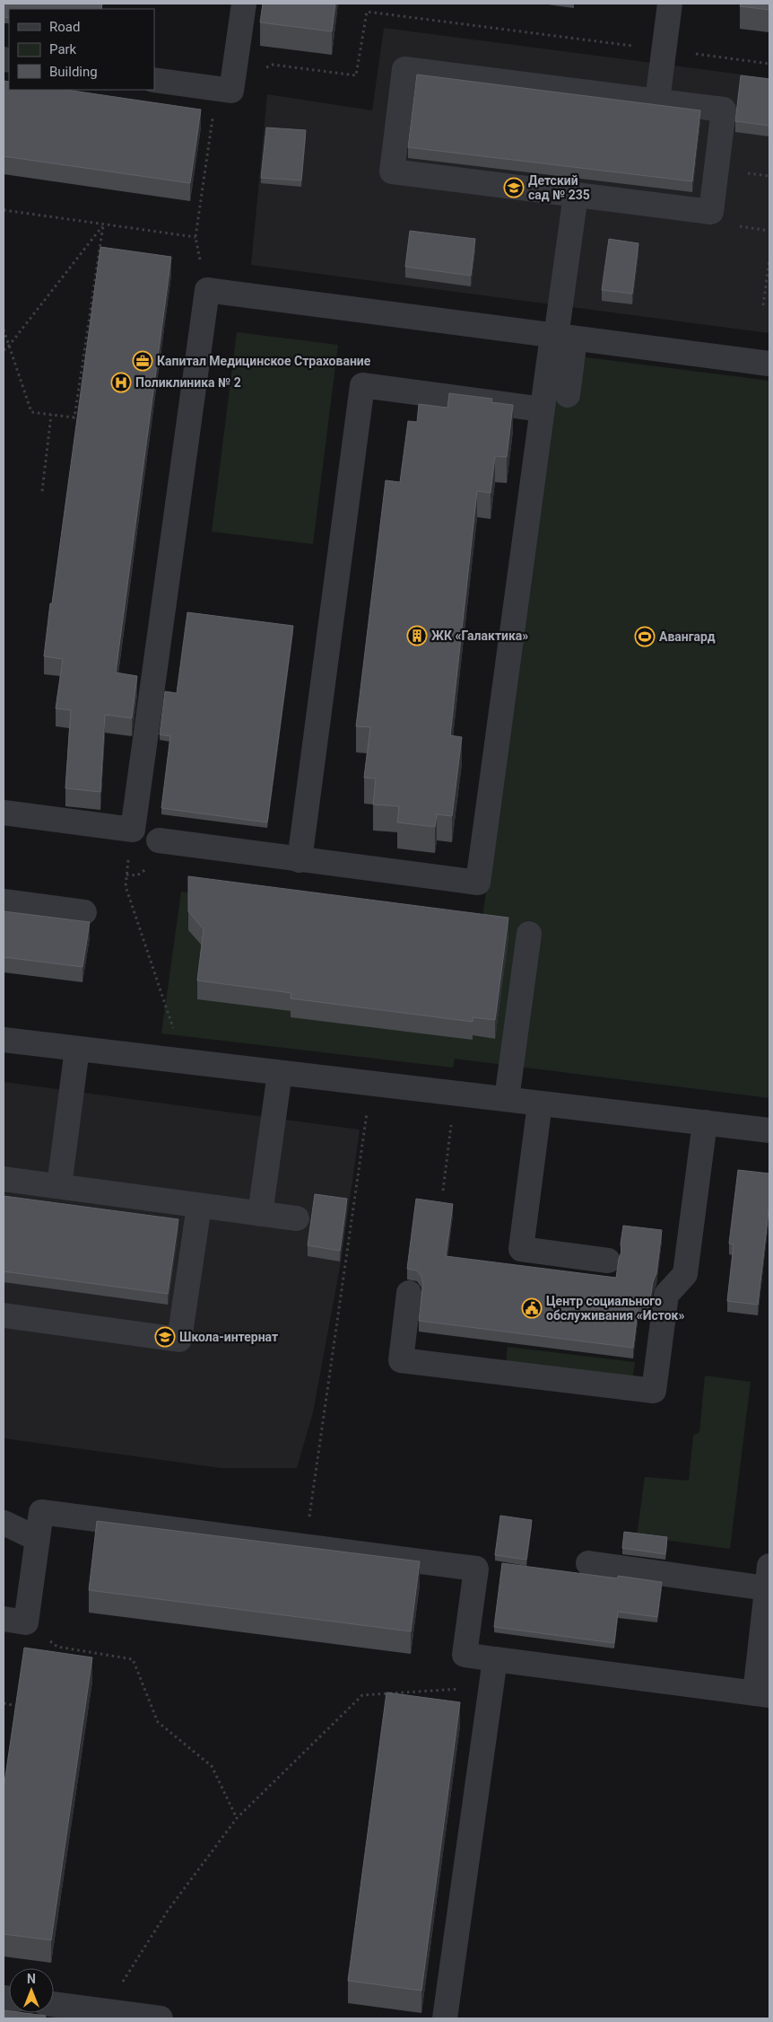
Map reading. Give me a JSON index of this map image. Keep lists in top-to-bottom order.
{
  "places": {
    "school or university": ["Детский сад № 235", "Школа-интернат"],
    "office": ["Капитал Медицинское Страхование"],
    "hospital": ["Поликлиника № 2"],
    "building": ["ЖК «Галактика»"],
    "sports": ["Авангард"],
    "public building": ["Центр социального обслуживания «Исток»"]
  },
  "legend": ["Road", "Park", "Building"],
  "north": "top"
}
